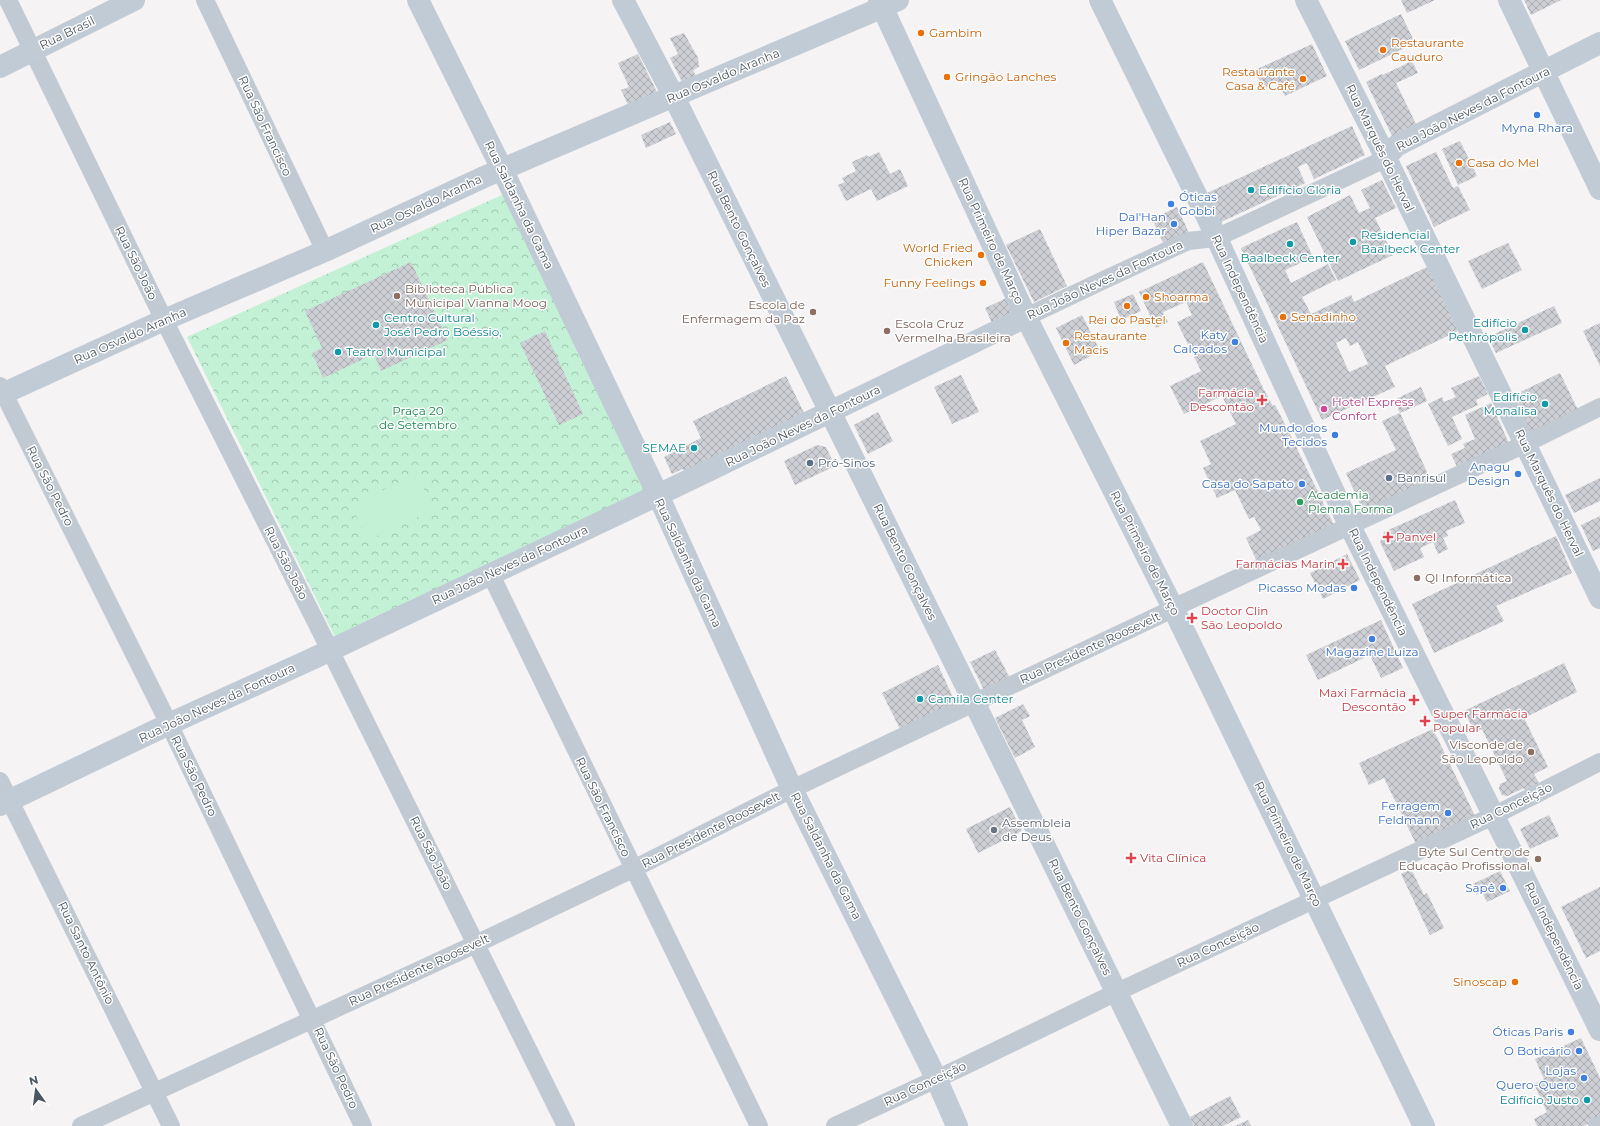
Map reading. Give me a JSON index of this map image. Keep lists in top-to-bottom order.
{
  "streets": {
    "street": [
      "Rua Brasil",
      "Rua Osvaldo Aranha",
      "Rua João Neves da Fontoura",
      "Rua São Francisco",
      "Rua Marquês do Herval",
      "Rua Saldanha da Gama",
      "Rua Bento Gonçalves",
      "Rua Primeiro de Março",
      "Rua São João",
      "Rua Independência",
      "Rua São Pedro",
      "Rua Presidente Roosevelt",
      "Rua Conceição",
      "Rua Santo Antônio"
    ]
  },
  "crossings": [
    ["Rua Brasil", "Rua São João"],
    ["Rua Osvaldo Aranha", "Rua São Francisco"],
    ["Rua Osvaldo Aranha", "Rua Saldanha da Gama"],
    ["Rua Osvaldo Aranha", "Rua Bento Gonçalves"],
    ["Rua Osvaldo Aranha", "Rua Primeiro de Março"],
    ["Rua Osvaldo Aranha", "Rua São João"],
    ["Rua Osvaldo Aranha", "Rua São Pedro"],
    ["Rua João Neves da Fontoura", "Rua São Francisco"],
    ["Rua João Neves da Fontoura", "Rua Marquês do Herval"],
    ["Rua João Neves da Fontoura", "Rua Saldanha da Gama"],
    ["Rua João Neves da Fontoura", "Rua Bento Gonçalves"],
    ["Rua João Neves da Fontoura", "Rua Primeiro de Março"],
    ["Rua João Neves da Fontoura", "Rua São João"],
    ["Rua João Neves da Fontoura", "Rua Independência"],
    ["Rua João Neves da Fontoura", "Rua São Pedro"],
    ["Rua João Neves da Fontoura", "Rua Santo Antônio"],
    ["Rua São Francisco", "Rua Presidente Roosevelt"],
    ["Rua Marquês do Herval", "Rua Presidente Roosevelt"],
    ["Rua Saldanha da Gama", "Rua Presidente Roosevelt"],
    ["Rua Saldanha da Gama", "Rua Conceição"],
    ["Rua Bento Gonçalves", "Rua Presidente Roosevelt"],
    ["Rua Bento Gonçalves", "Rua Conceição"],
    ["Rua Primeiro de Março", "Rua Presidente Roosevelt"],
    ["Rua Primeiro de Março", "Rua Conceição"],
    ["Rua São João", "Rua Presidente Roosevelt"],
    ["Rua Independência", "Rua Presidente Roosevelt"],
    ["Rua Independência", "Rua Conceição"],
    ["Rua São Pedro", "Rua Presidente Roosevelt"],
    ["Rua Presidente Roosevelt", "Rua Santo Antônio"]
  ],
  "parks": ["Praça 20 de Setembro"],
  "places": {
    "other": [
      "Gambim",
      "Restaurante Cauduro",
      "Gringão Lanches",
      "Restaurante Casa & Café",
      "Myna Rhara",
      "Casa do Mel",
      "Edifício Glória",
      "Óticas Gobbi",
      "Dal'Han Hiper Bazar",
      "Residencial Baalbeck Center",
      "Baalbeck Center",
      "World Fried Chicken",
      "Funny Feelings",
      "Biblioteca Pública Municipal Vianna Moog",
      "Shoarma",
      "Rei do Pastel",
      "Escola de Enfermagem da Paz",
      "Senadinho",
      "Centro Cultural José Pedro Boéssio,",
      "Edifício Pethrópolis",
      "Escola Cruz Vermelha Brasileira",
      "Katy Calçados",
      "Restaurante Macis",
      "Teatro Municipal",
      "Edifício Monalisa",
      "Hotel Express Confort",
      "Mundo dos Tecidos",
      "SEMAE",
      "Pró-Sinos",
      "Anagu Design",
      "Banrisul",
      "Casa do Sapato",
      "Academia Plenna Forma",
      "QI Informática",
      "Picasso Modas",
      "Magazine Luiza",
      "Camila Center",
      "Visconde de São Leopoldo",
      "Ferragem Feldmann",
      "Assembleia de Deus",
      "Byte Sul Centro de Educação Profissional",
      "Sapê",
      "Sinoscap",
      "Óticas Paris",
      "O Boticário",
      "Lojas Quero-Quero",
      "Edifício Justo"
    ],
    "health": [
      "Farmácia Descontão",
      "Panvel",
      "Farmácias Marin",
      "Doctor Clin São Leopoldo",
      "Maxi Farmácia Descontão",
      "Super Farmácia Popular",
      "Vita Clínica"
    ]
  },
  "north": "top"
}
